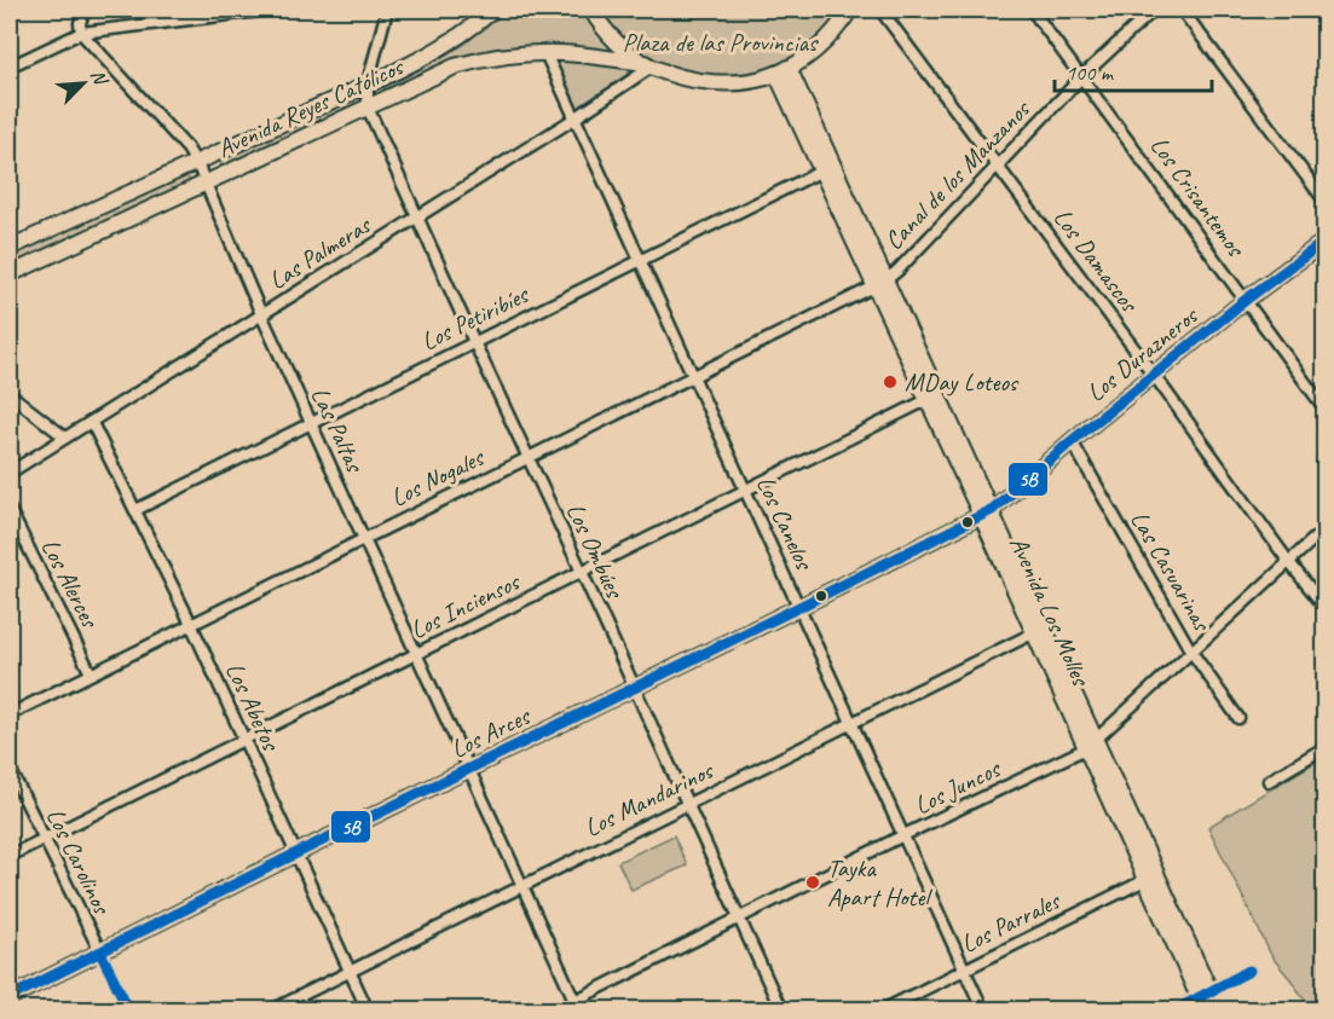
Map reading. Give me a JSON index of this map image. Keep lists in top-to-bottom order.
{
  "streets": {
    "street": [
      "Avenida Reyes Católicos",
      "Canal de los Manzanos",
      "Los Crisantemos",
      "Las Palmeras",
      "Los Damascos",
      "Los Petiribíes",
      "Los Durazneros",
      "Las Paltas",
      "Los Nogales",
      "Los Canelos",
      "Los Ombúes",
      "Las Casuarinas",
      "Los Alerces",
      "Los Inciensos",
      "Avenida Los Molles",
      "Los Abetos",
      "Los Arces",
      "Los Juncos",
      "Los Mandarinos",
      "Los Carolinos",
      "Los Parrales"
    ]
  },
  "crossings": [
    ["Avenida Reyes Católicos", "Las Palmeras"],
    ["Avenida Reyes Católicos", "Las Paltas"],
    ["Avenida Reyes Católicos", "Los Canelos"],
    ["Avenida Reyes Católicos", "Los Ombúes"],
    ["Canal de los Manzanos", "Los Crisantemos"],
    ["Canal de los Manzanos", "Los Damascos"],
    ["Canal de los Manzanos", "Los Nogales"],
    ["Canal de los Manzanos", "Avenida Los Molles"],
    ["Los Crisantemos", "Los Durazneros"],
    ["Las Palmeras", "Las Paltas"],
    ["Las Palmeras", "Los Canelos"],
    ["Las Palmeras", "Los Ombúes"],
    ["Las Palmeras", "Los Abetos"],
    ["Los Damascos", "Los Durazneros"],
    ["Los Damascos", "Los Juncos"],
    ["Los Petiribíes", "Las Paltas"],
    ["Los Petiribíes", "Los Canelos"],
    ["Los Petiribíes", "Los Ombúes"],
    ["Los Petiribíes", "Avenida Los Molles"],
    ["Los Petiribíes", "Los Abetos"],
    ["Los Durazneros", "Las Casuarinas"],
    ["Los Durazneros", "Avenida Los Molles"],
    ["Los Durazneros", "Los Arces"],
    ["Las Paltas", "Los Nogales"],
    ["Las Paltas", "Los Inciensos"],
    ["Las Paltas", "Los Arces"],
    ["Las Paltas", "Los Juncos"],
    ["Las Paltas", "Los Mandarinos"],
    ["Los Nogales", "Los Canelos"],
    ["Los Nogales", "Los Ombúes"],
    ["Los Nogales", "Los Alerces"],
    ["Los Nogales", "Avenida Los Molles"],
    ["Los Nogales", "Los Abetos"],
    ["Los Canelos", "Los Inciensos"],
    ["Los Canelos", "Los Arces"],
    ["Los Canelos", "Los Juncos"],
    ["Los Canelos", "Los Mandarinos"],
    ["Los Canelos", "Los Parrales"],
    ["Los Ombúes", "Los Inciensos"],
    ["Los Ombúes", "Los Arces"],
    ["Los Ombúes", "Los Juncos"],
    ["Los Ombúes", "Los Mandarinos"],
    ["Las Casuarinas", "Los Juncos"],
    ["Los Inciensos", "Avenida Los Molles"],
    ["Los Inciensos", "Los Abetos"],
    ["Los Inciensos", "Los Carolinos"],
    ["Avenida Los Molles", "Los Arces"],
    ["Avenida Los Molles", "Los Juncos"],
    ["Avenida Los Molles", "Los Mandarinos"],
    ["Avenida Los Molles", "Los Parrales"],
    ["Los Abetos", "Los Arces"],
    ["Los Abetos", "Los Mandarinos"],
    ["Los Arces", "Los Carolinos"]
  ],
  "parks": ["Plaza de las Provincias"],
  "places": ["MDay Loteos", "Tayka Apart Hotel"],
  "lines": ["transit line 5B"],
  "scale_bar": "100 m",
  "north": "top right"
}
